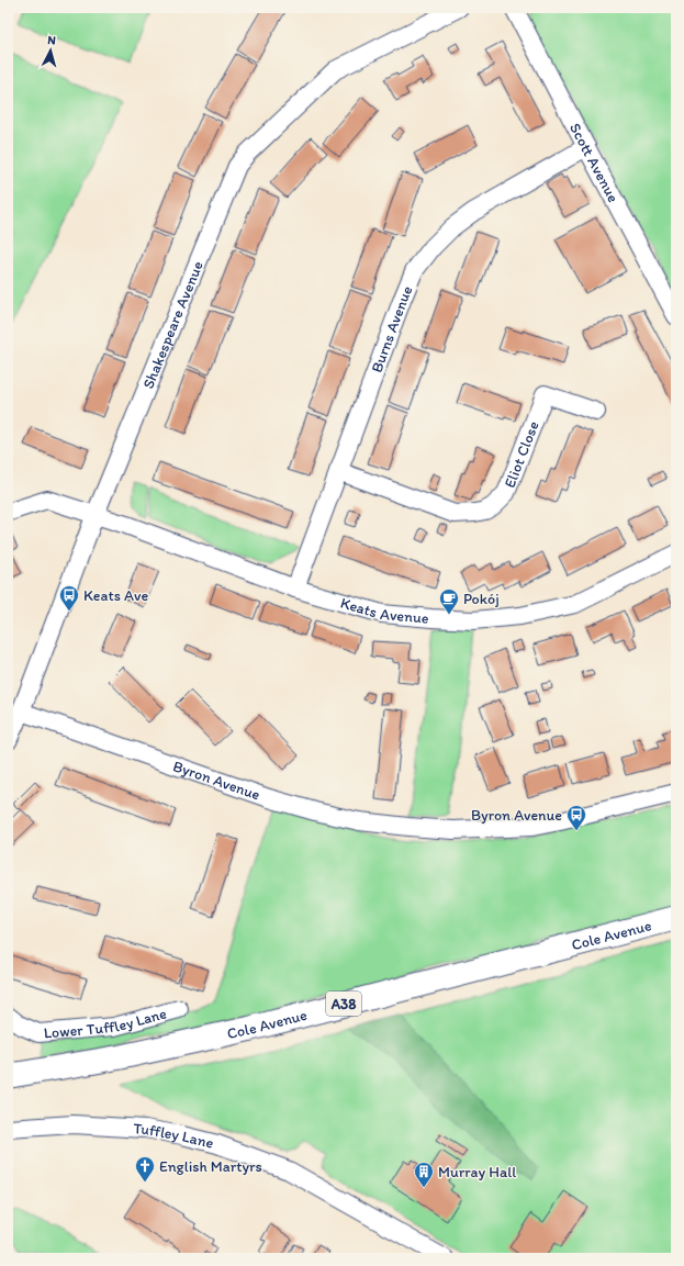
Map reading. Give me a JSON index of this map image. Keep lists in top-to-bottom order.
{
  "streets": {
    "highway": ["Cole Avenue", "A38"],
    "street": [
      "Scott Avenue",
      "Shakespeare Avenue",
      "Burns Avenue",
      "Eliot Close",
      "Keats Avenue",
      "Byron Avenue",
      "Lower Tuffley Lane",
      "Tuffley Lane"
    ]
  },
  "crossings": [
    ["Scott Avenue", "Burns Avenue"],
    ["Shakespeare Avenue", "Keats Avenue"],
    ["Shakespeare Avenue", "Byron Avenue"],
    ["Burns Avenue", "Eliot Close"],
    ["Burns Avenue", "Keats Avenue"]
  ],
  "places": {
    "bus stop": ["Keats Ave", "Byron Avenue"],
    "cafe": ["Pokój"],
    "church": ["English Martyrs"],
    "building": ["Murray Hall"]
  },
  "north": "top"
}
